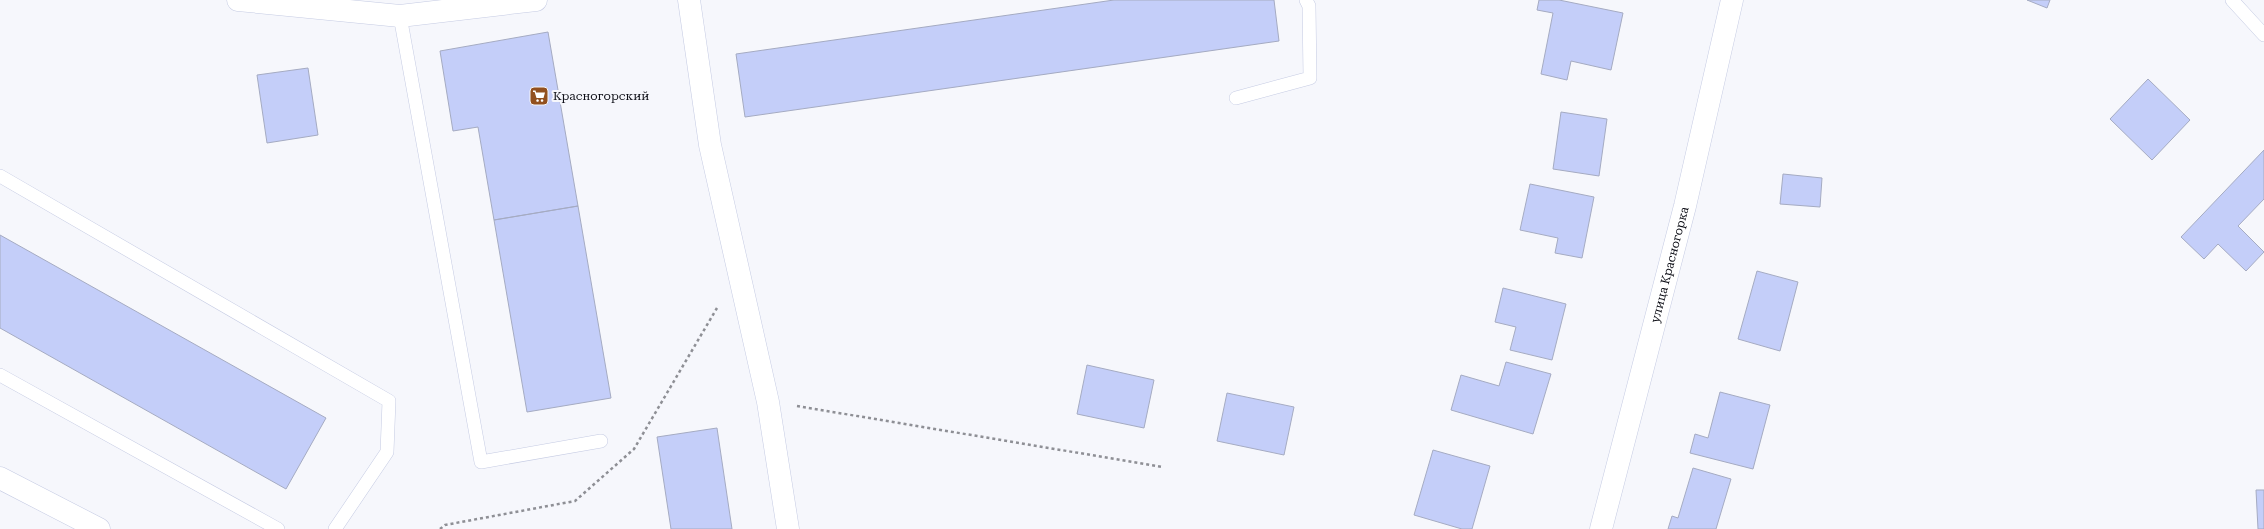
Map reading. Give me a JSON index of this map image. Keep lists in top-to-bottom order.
{
  "streets": {
    "street": ["улица Красногорка"]
  },
  "places": {
    "supermarket": ["Красногорский"]
  }
}
